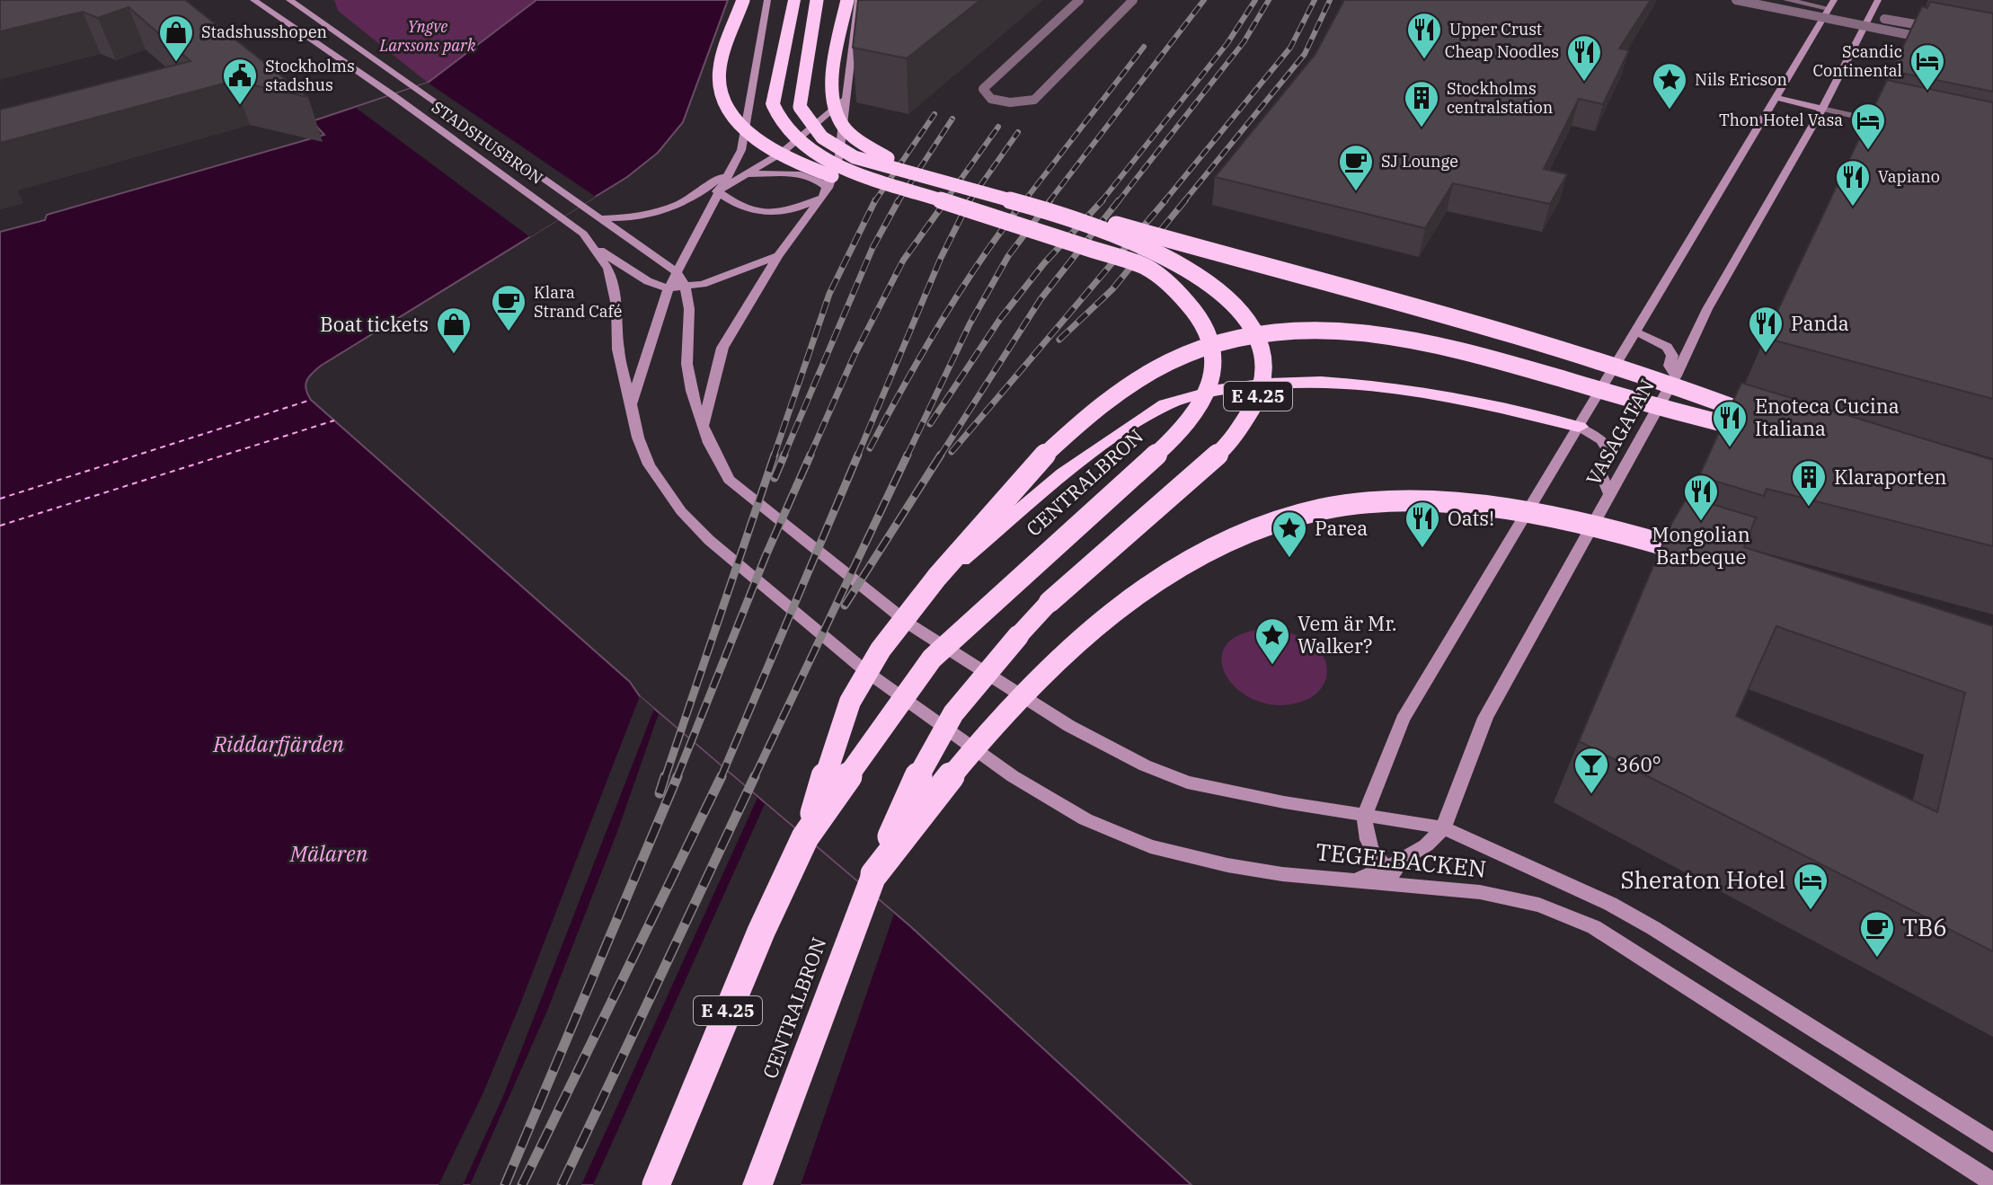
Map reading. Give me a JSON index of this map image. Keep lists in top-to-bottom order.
{
  "streets": {
    "highway": ["E 4.25", "CENTRALBRON"],
    "street": ["STADSHUSBRON", "VASAGATAN", "TEGELBACKEN"]
  },
  "crossings": [
    ["STADSHUSBRON", "TEGELBACKEN"],
    ["VASAGATAN", "TEGELBACKEN"]
  ],
  "water": ["Riddarfjärden", "Mälaren"],
  "parks": ["Yngve Larssons park"],
  "places": {
    "restaurant": [
      "Upper Crust",
      "Cheap Noodles",
      "Vapiano",
      "Panda",
      "Enoteca Cucina Italiana",
      "Mongolian Barbeque",
      "Oats!"
    ],
    "shop": ["Stadshusshopen", "Boat tickets"],
    "hotel": ["Scandic Continental", "Thon Hotel Vasa", "Sheraton Hotel"],
    "public building": ["Stockholms stadshus"],
    "place": ["Nils Ericson", "Parea", "Vem är Mr. Walker?"],
    "building": ["Stockholms centralstation", "Klaraporten"],
    "cafe": ["SJ Lounge", "Klara Strand Café", "TB6"],
    "bar": ["360°"]
  }
}
